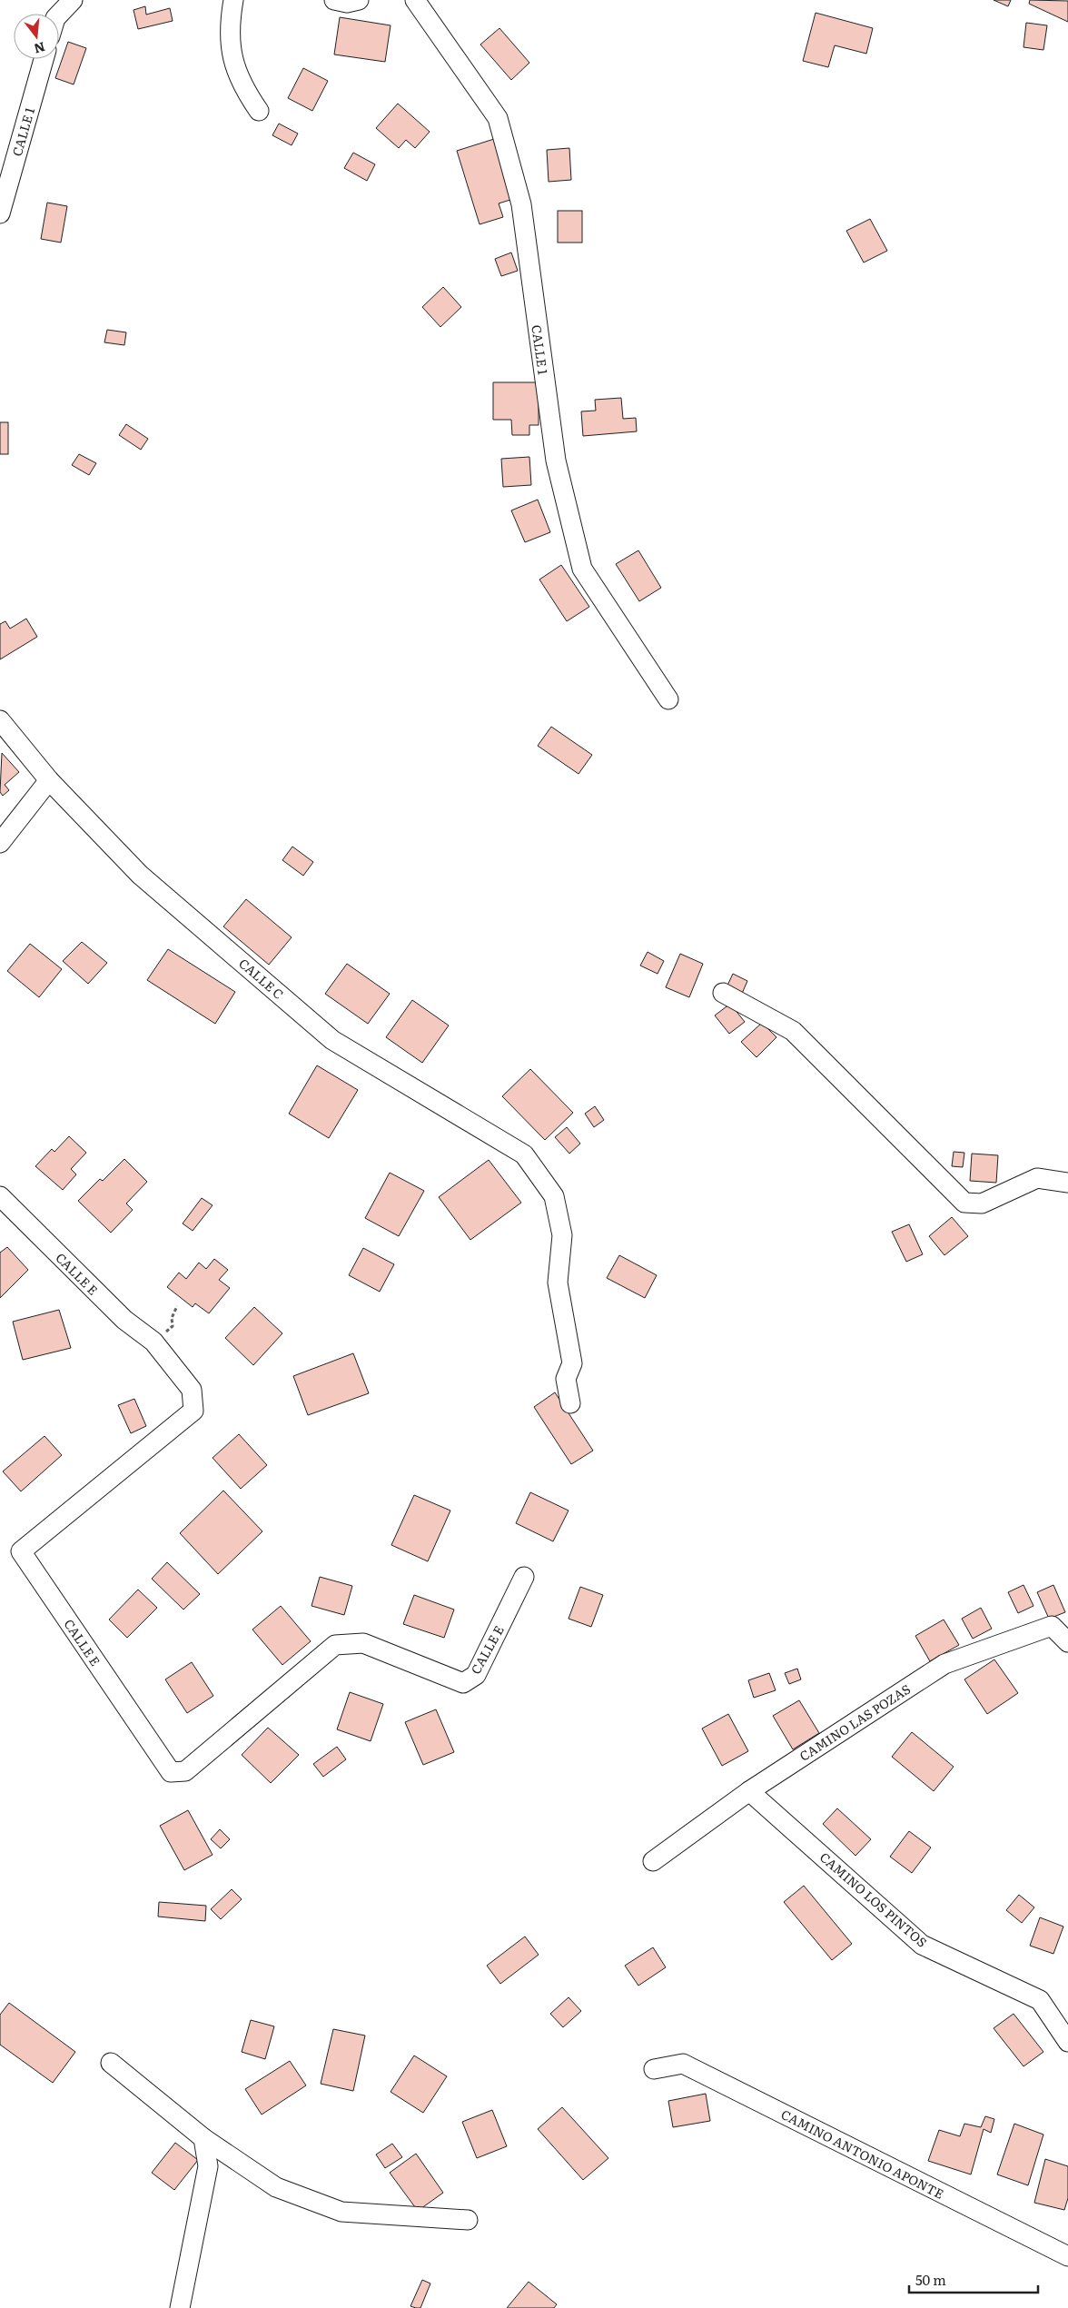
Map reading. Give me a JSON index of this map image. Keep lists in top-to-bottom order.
{
  "streets": {
    "street": [
      "CALLE 1",
      "CALLE C",
      "CALLE E",
      "CAMINO LAS POZAS",
      "CAMINO LOS PINTOS",
      "CAMINO ANTONIO APONTE"
    ]
  },
  "crossings": [
    ["CAMINO LAS POZAS", "CAMINO LOS PINTOS"]
  ],
  "scale_bar": "50 m",
  "north": "bottom"
}
